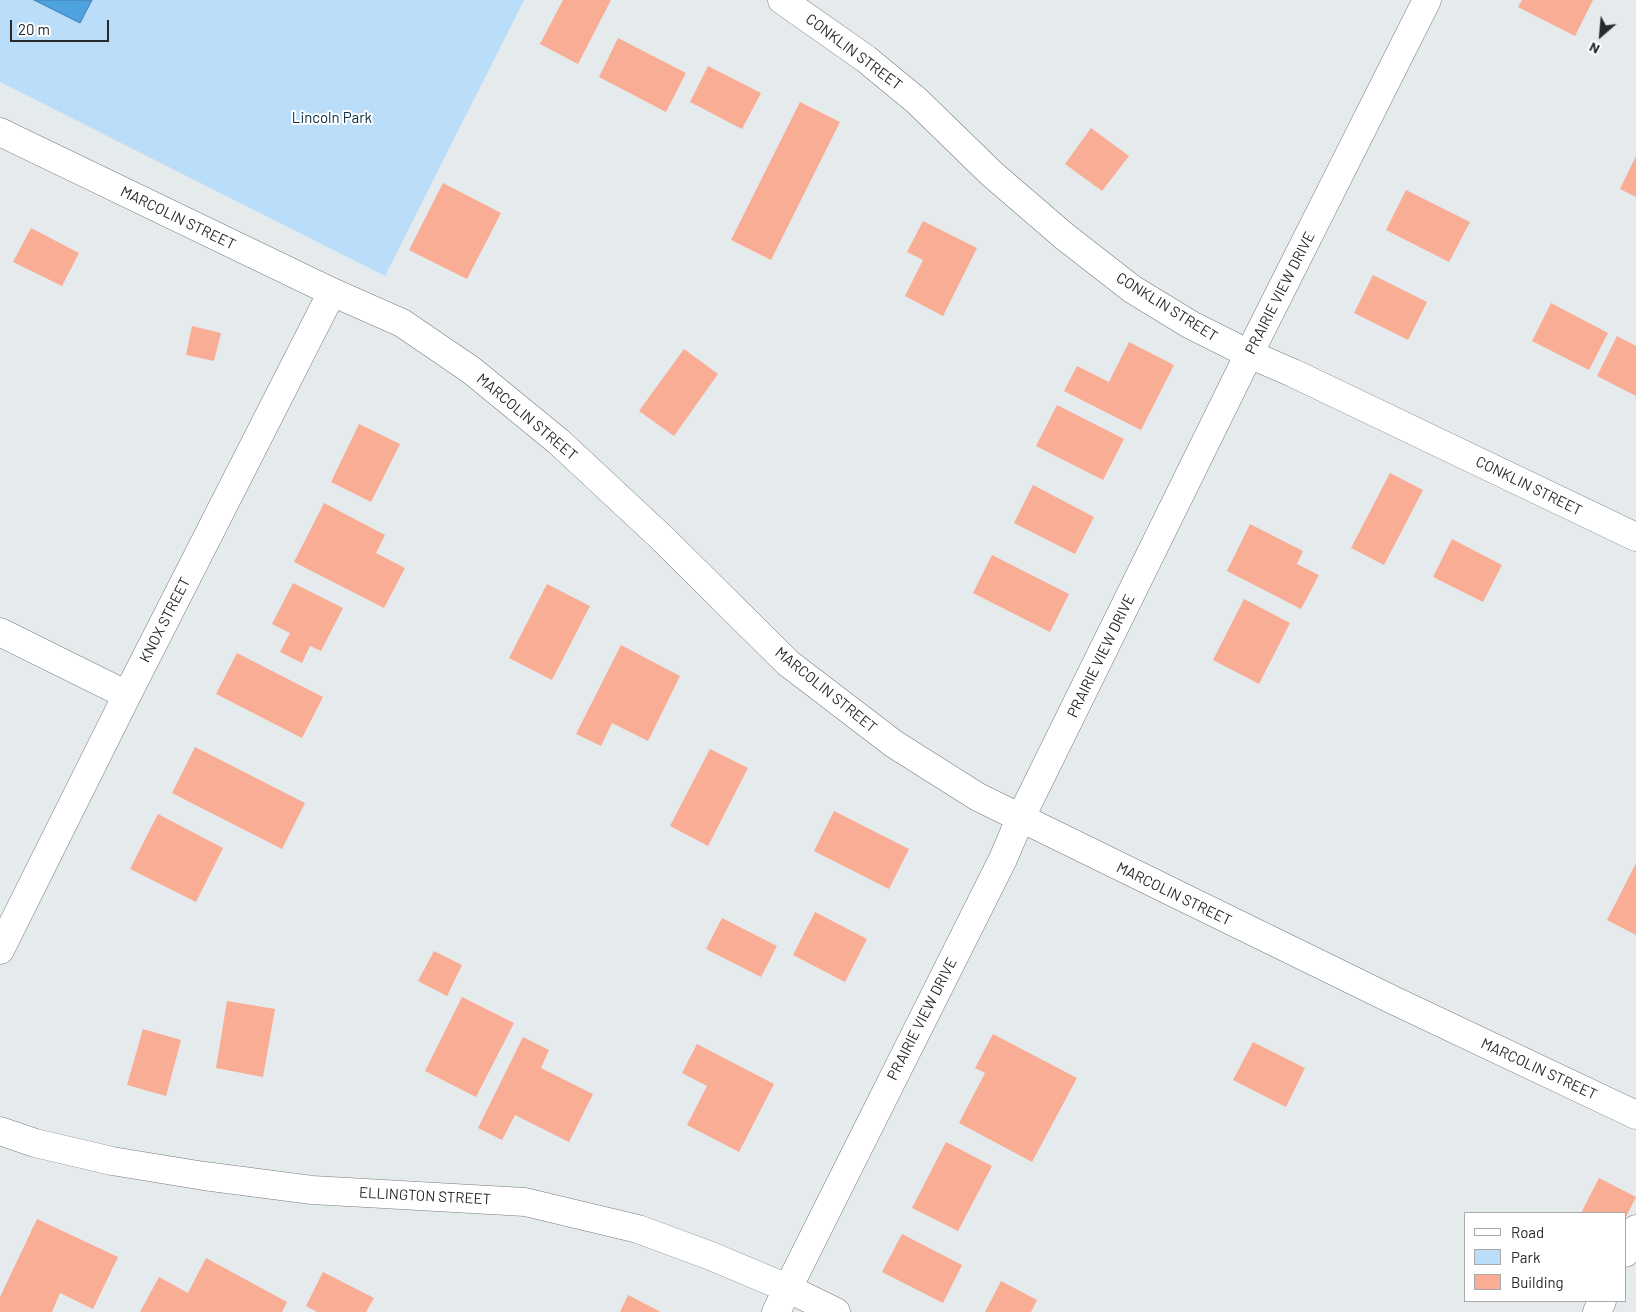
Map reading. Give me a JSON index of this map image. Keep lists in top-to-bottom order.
{
  "streets": {
    "street": [
      "CONKLIN STREET",
      "MARCOLIN STREET",
      "PRAIRIE VIEW DRIVE",
      "KNOX STREET",
      "ELLINGTON STREET"
    ]
  },
  "crossings": [
    ["CONKLIN STREET", "PRAIRIE VIEW DRIVE"],
    ["MARCOLIN STREET", "PRAIRIE VIEW DRIVE"],
    ["MARCOLIN STREET", "KNOX STREET"],
    ["PRAIRIE VIEW DRIVE", "ELLINGTON STREET"]
  ],
  "parks": ["Lincoln Park"],
  "legend": ["Road", "Park", "Building"],
  "scale_bar": "20 m",
  "north": "bottom left"
}
